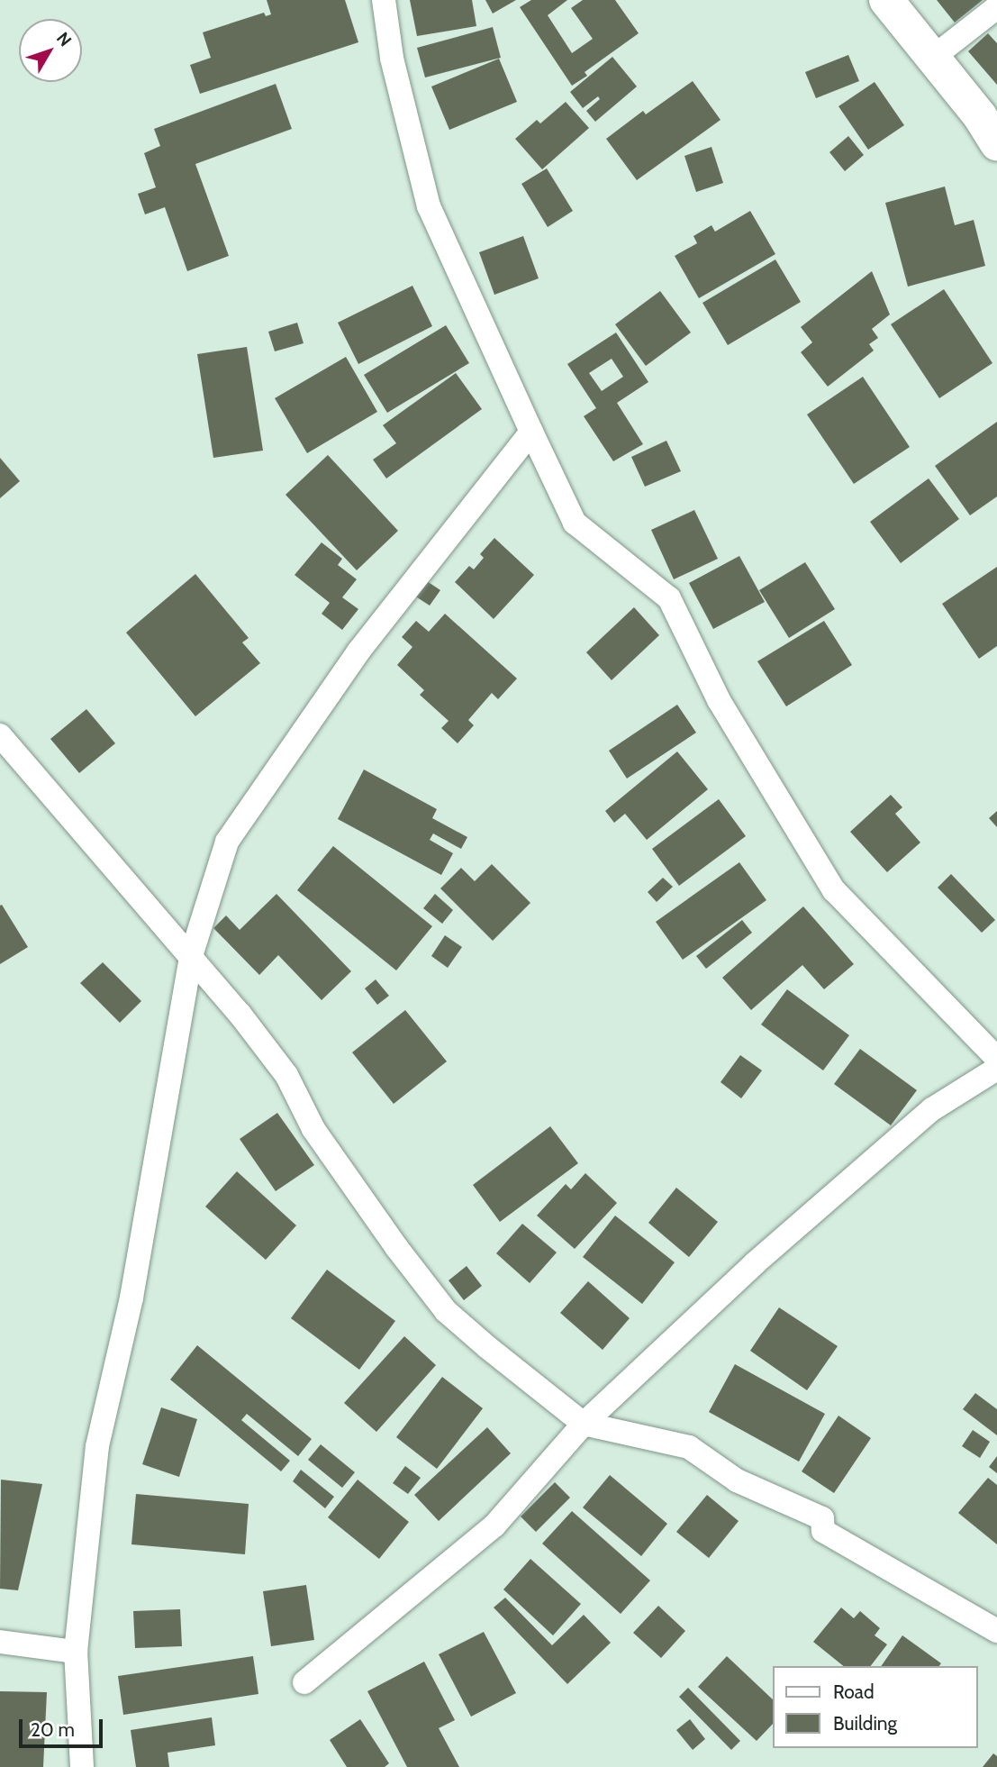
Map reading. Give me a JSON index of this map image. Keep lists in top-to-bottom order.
{
  "legend": ["Road", "Building"],
  "scale_bar": "20 m",
  "north": "top right"
}
